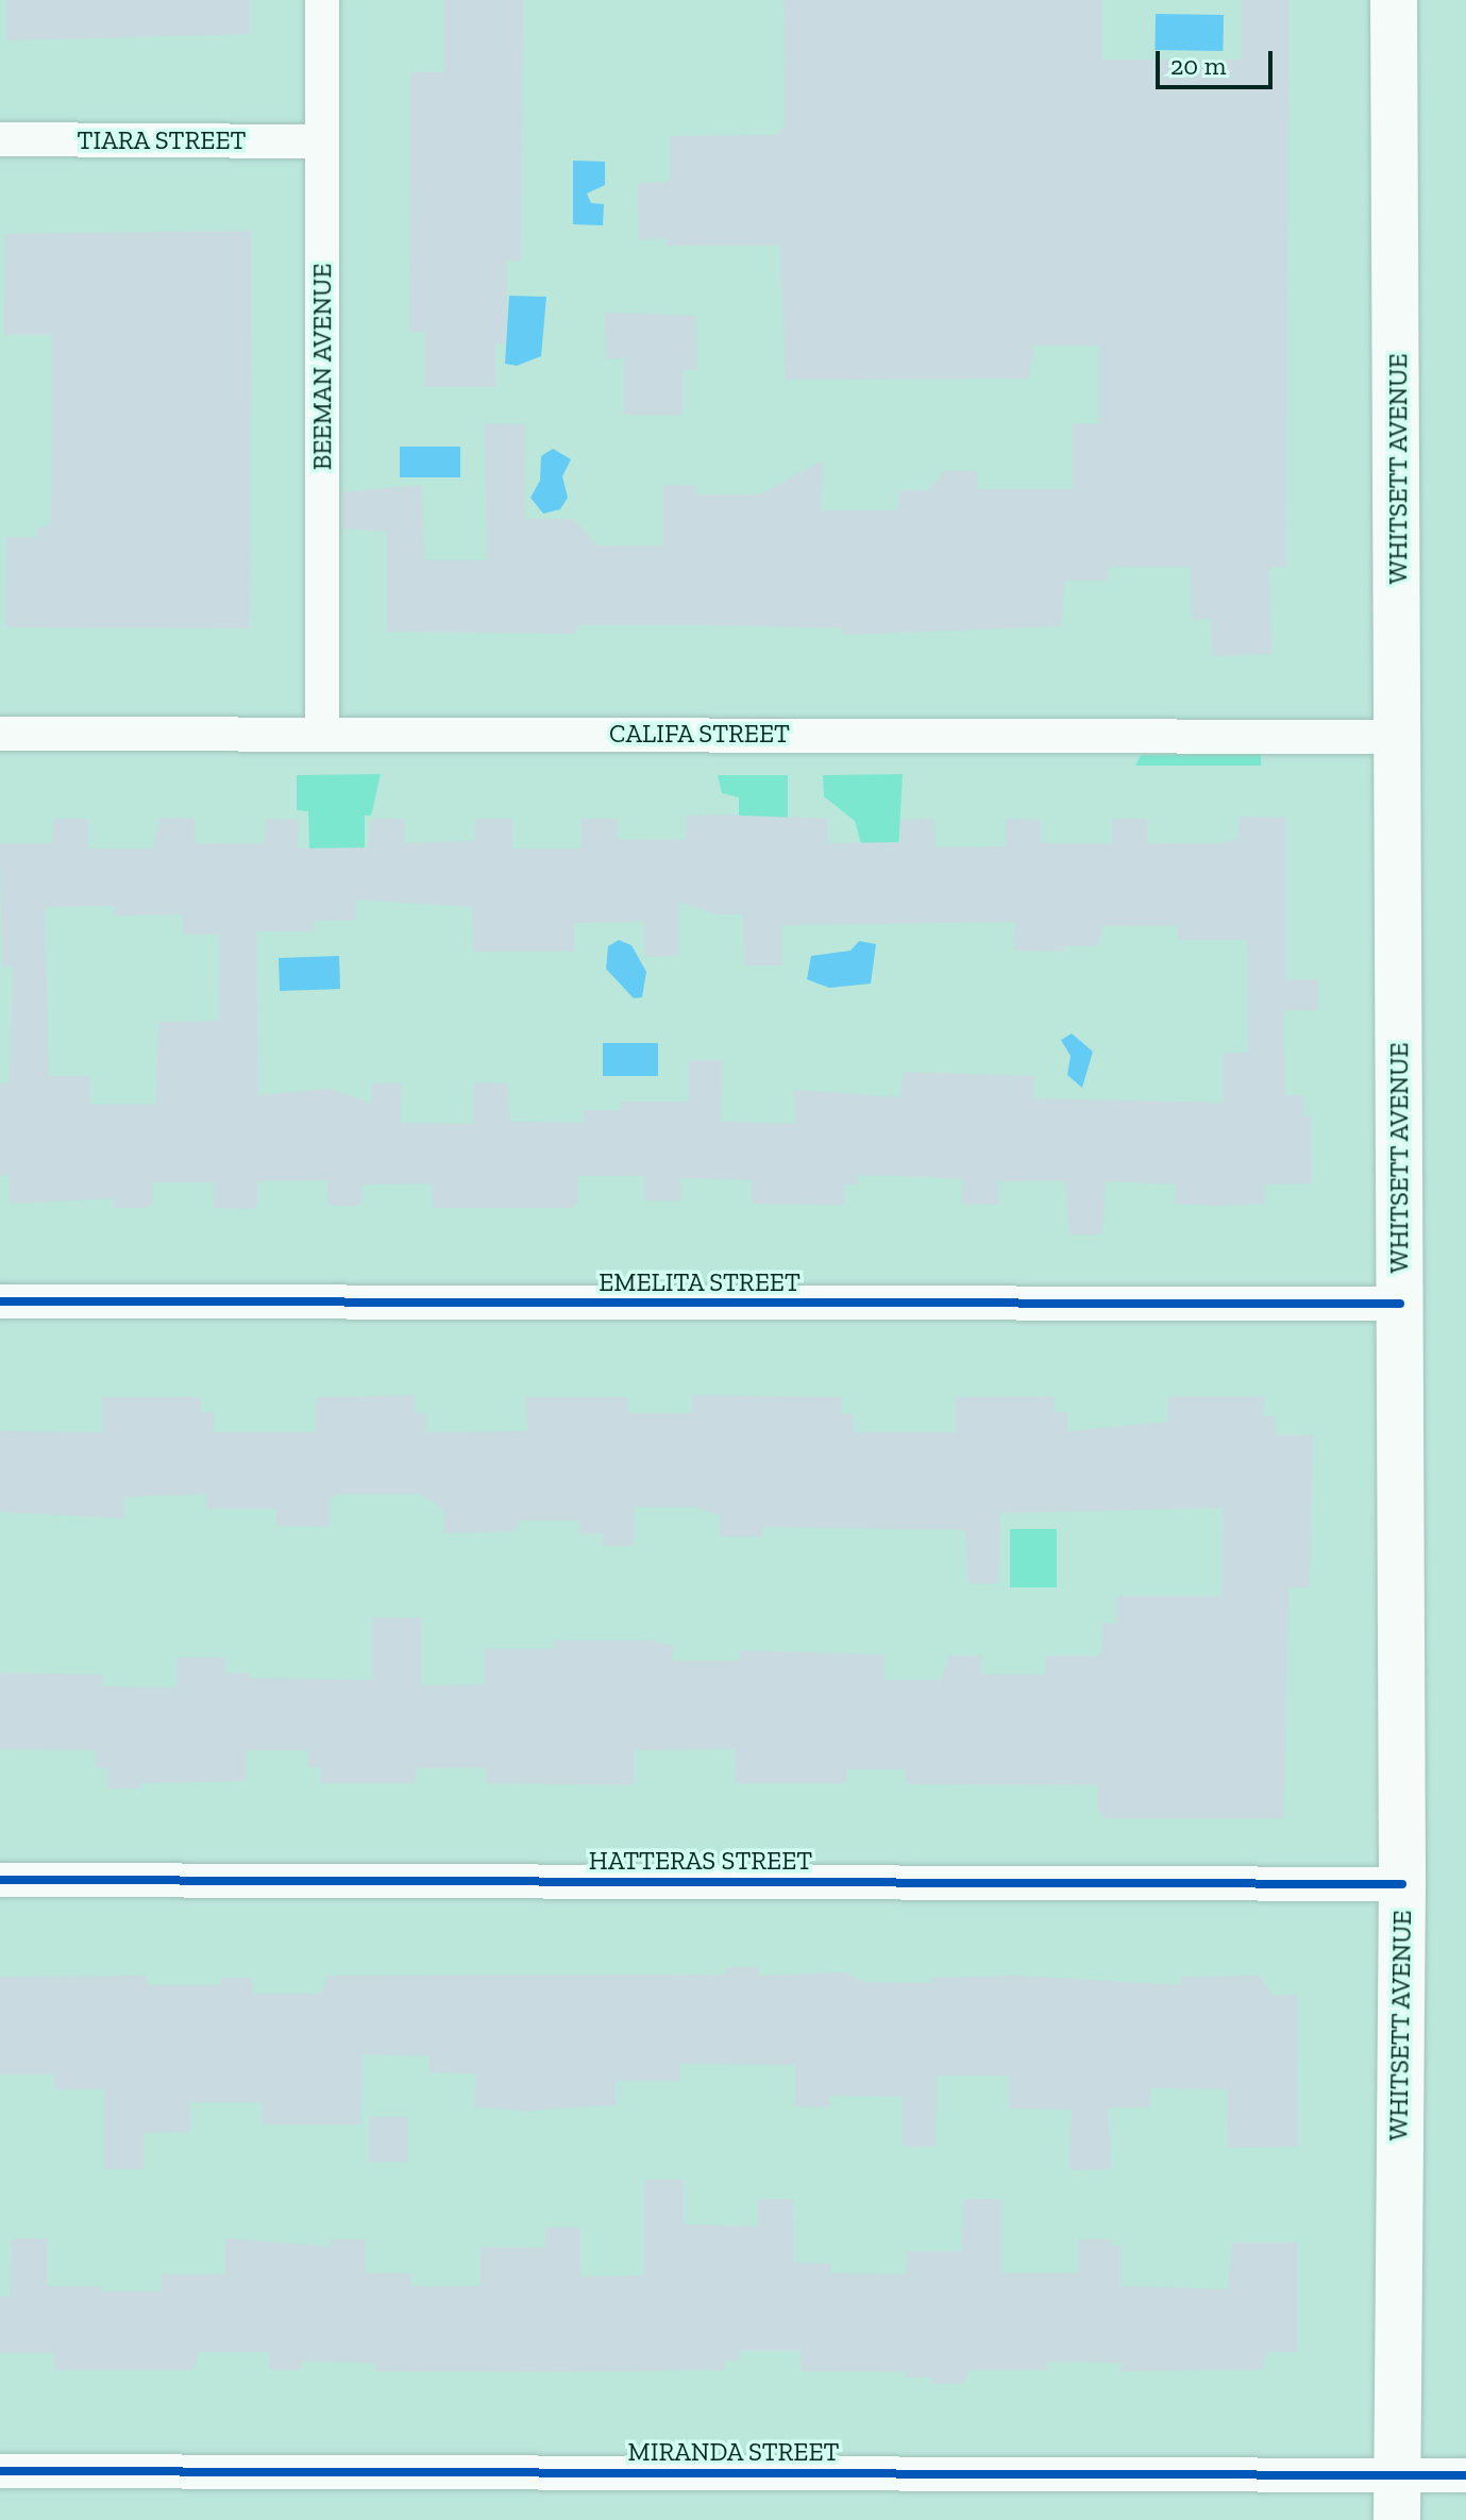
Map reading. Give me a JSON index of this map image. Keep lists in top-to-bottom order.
{
  "streets": {
    "main road": ["WHITSETT AVENUE"],
    "street": [
      "TIARA STREET",
      "BEEMAN AVENUE",
      "CALIFA STREET",
      "EMELITA STREET",
      "HATTERAS STREET",
      "MIRANDA STREET"
    ]
  },
  "crossings": [
    ["TIARA STREET", "BEEMAN AVENUE"],
    ["BEEMAN AVENUE", "CALIFA STREET"],
    ["WHITSETT AVENUE", "CALIFA STREET"],
    ["WHITSETT AVENUE", "EMELITA STREET"],
    ["WHITSETT AVENUE", "HATTERAS STREET"],
    ["WHITSETT AVENUE", "MIRANDA STREET"]
  ],
  "scale_bar": "20 m"
}
